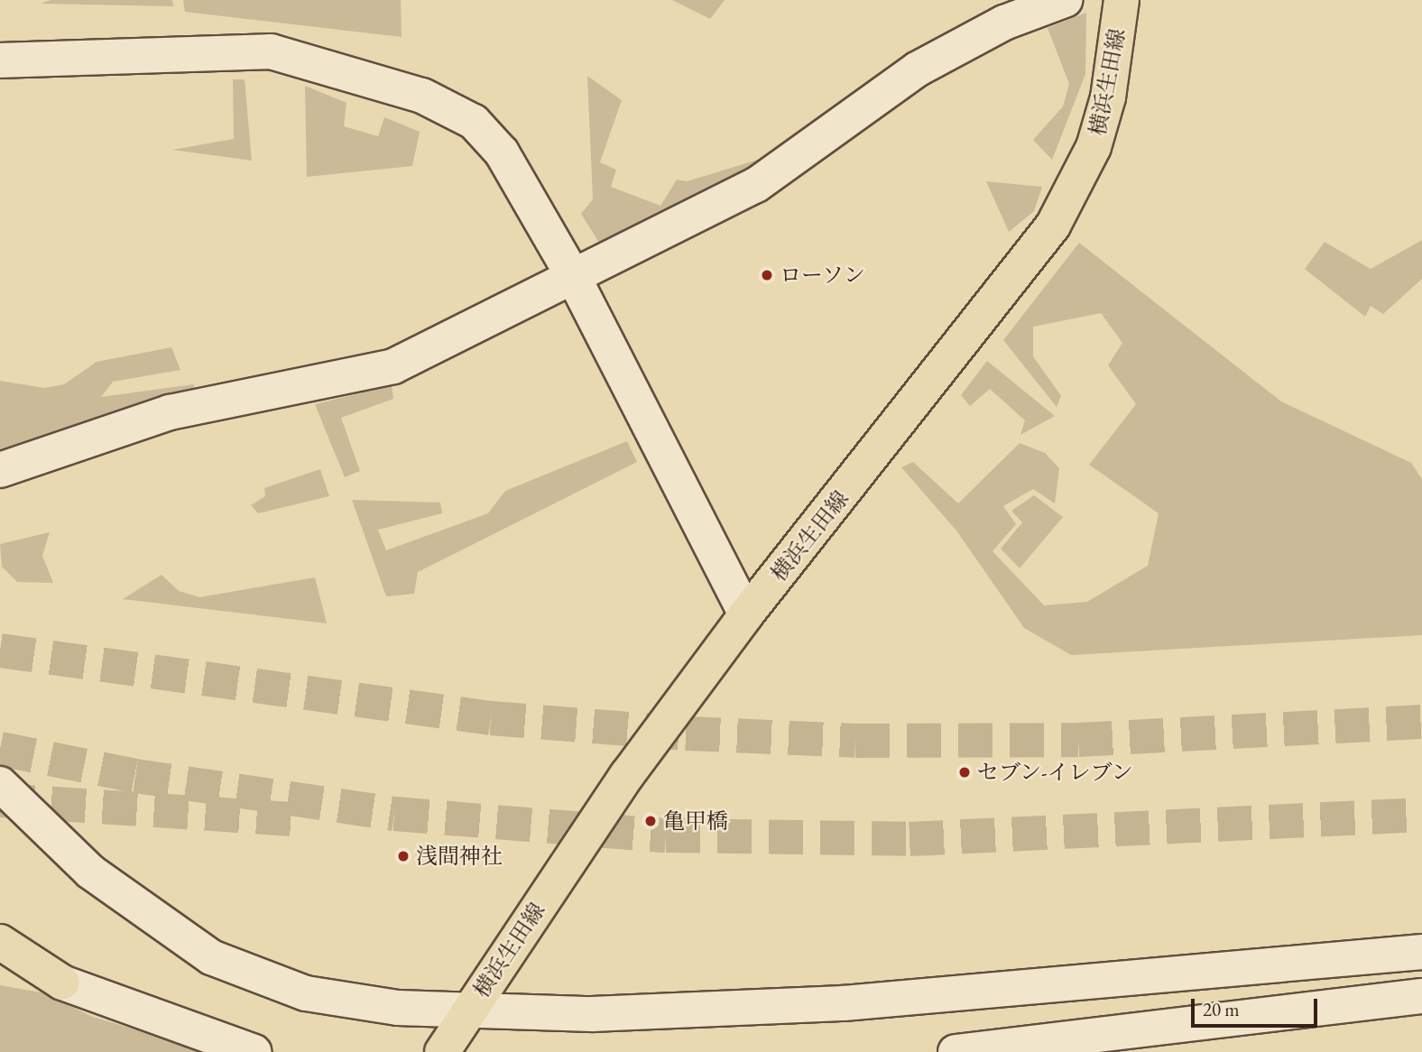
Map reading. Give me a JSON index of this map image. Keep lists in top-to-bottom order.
{
  "streets": {
    "main road": ["横浜生田線"]
  },
  "places": [
    "ローソン",
    "セブン-イレブン",
    "亀甲橋",
    "浅間神社"
  ],
  "scale_bar": "20 m"
}
